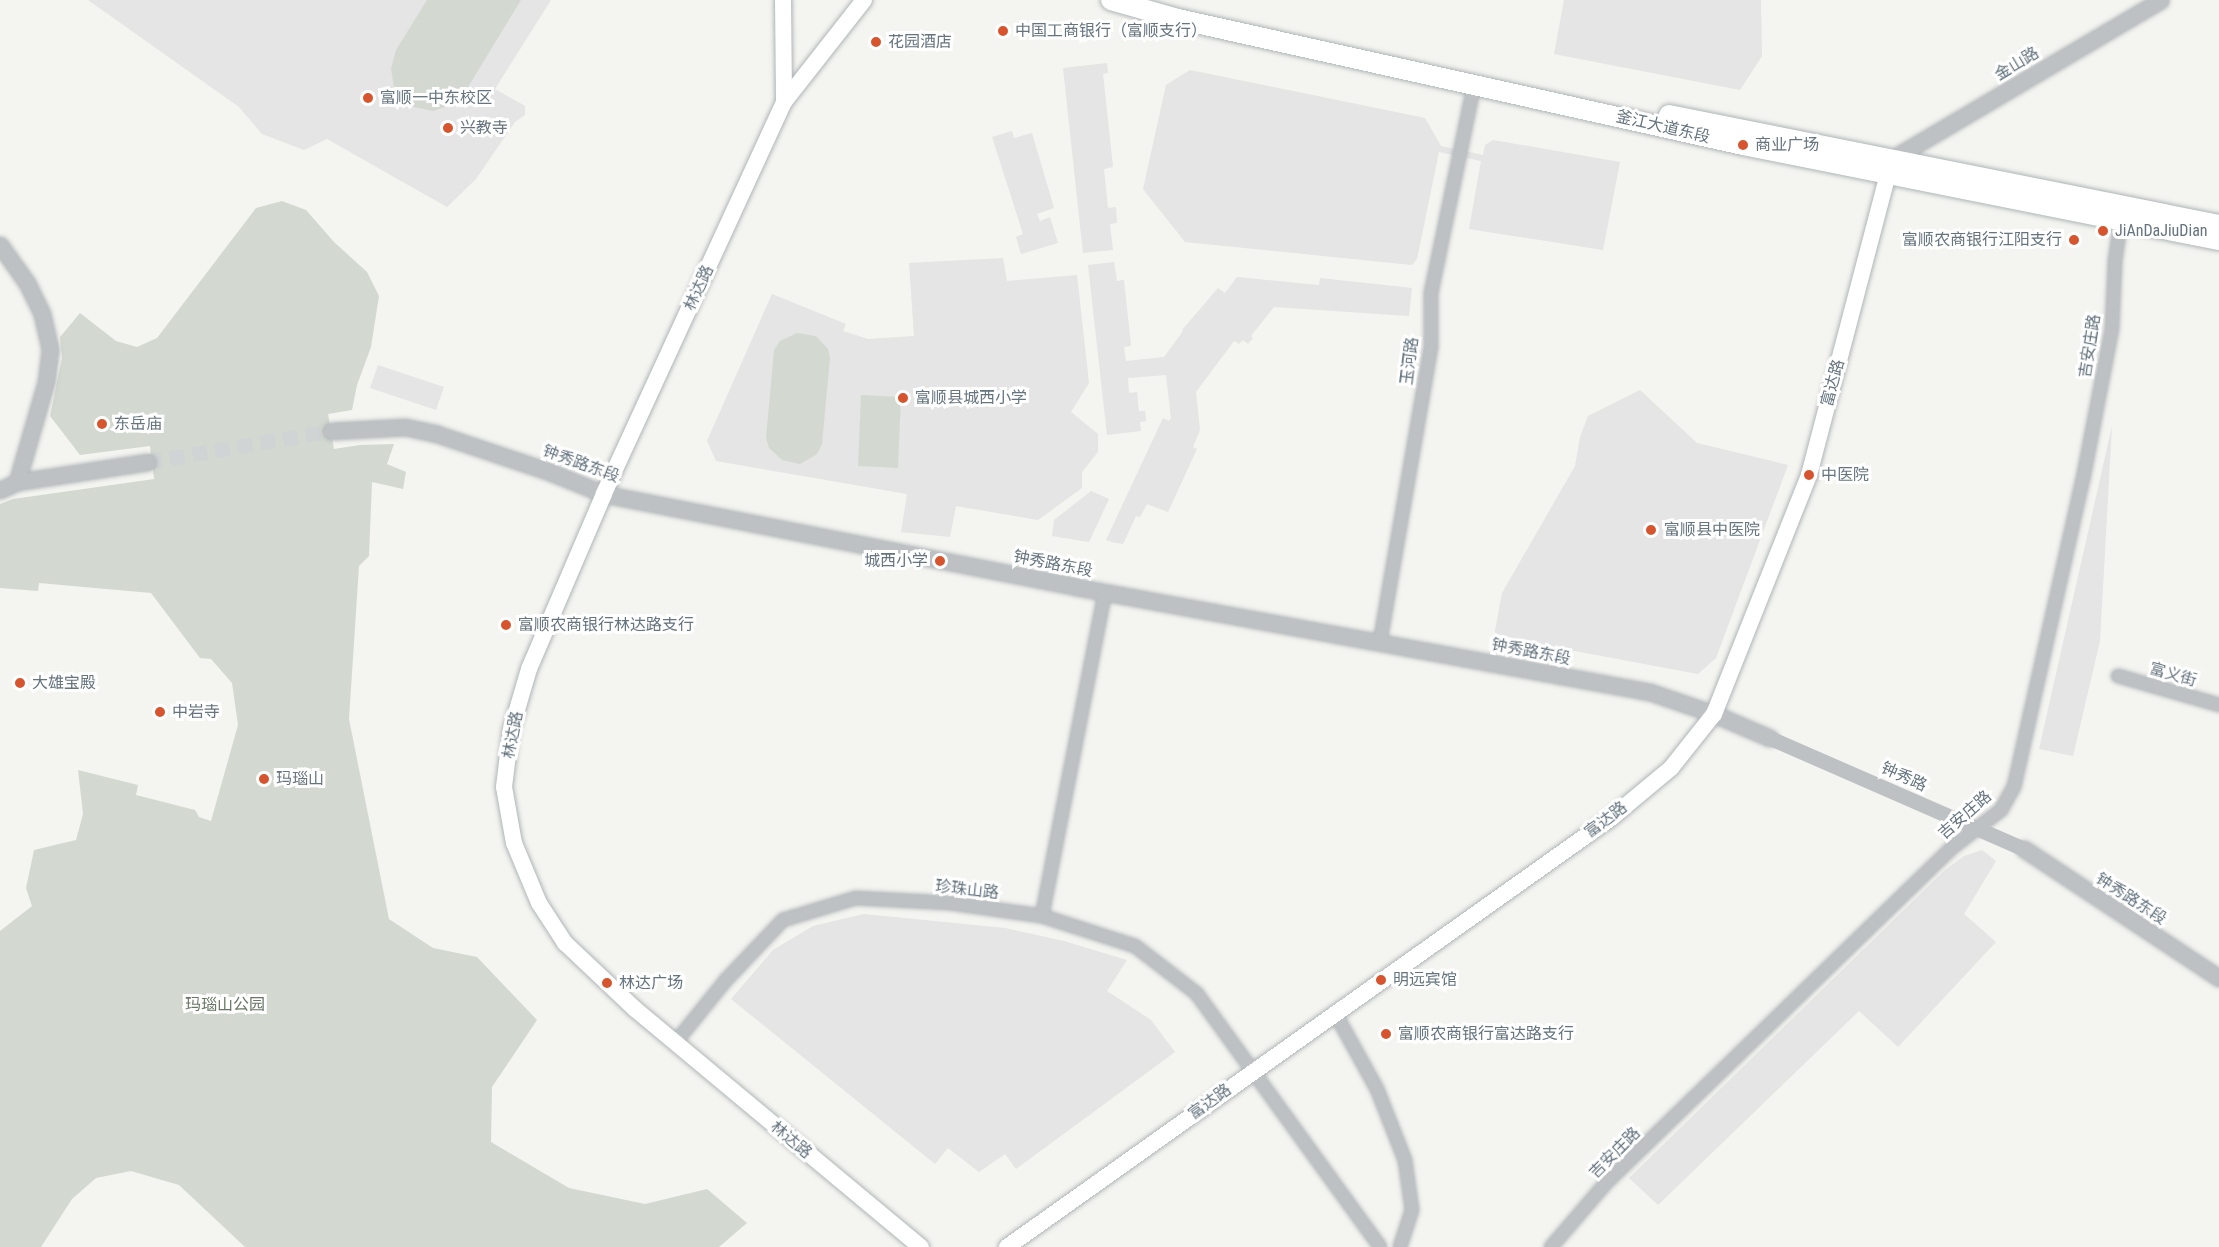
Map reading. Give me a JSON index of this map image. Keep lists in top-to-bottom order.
{
  "streets": {
    "main road": ["釜江大道东段", "林达路", "富达路"],
    "street": [
      "金山路",
      "吉安庄路",
      "玉河路",
      "钟秀路东段",
      "富义街",
      "钟秀路",
      "珍珠山路"
    ]
  },
  "crossings": [
    ["金山路", "釜江大道东段"],
    ["金山路", "富达路"],
    ["釜江大道东段", "吉安庄路"],
    ["釜江大道东段", "玉河路"],
    ["釜江大道东段", "富达路"],
    ["林达路", "钟秀路东段"],
    ["林达路", "珍珠山路"],
    ["玉河路", "钟秀路东段"],
    ["富达路", "钟秀路东段"],
    ["富达路", "珍珠山路"],
    ["钟秀路东段", "钟秀路"]
  ],
  "parks": ["玛瑙山公园"],
  "places": [
    "中国工商银行（富顺支行）",
    "花园酒店",
    "富顺一中东校区",
    "兴教寺",
    "商业广场",
    "JiAnDaJiuDian",
    "富顺农商银行江阳支行",
    "富顺县城西小学",
    "东岳庙",
    "中医院",
    "富顺县中医院",
    "城西小学",
    "富顺农商银行林达路支行",
    "大雄宝殿",
    "中岩寺",
    "玛瑙山",
    "明远宾馆",
    "林达广场",
    "富顺农商银行富达路支行"
  ]
}
